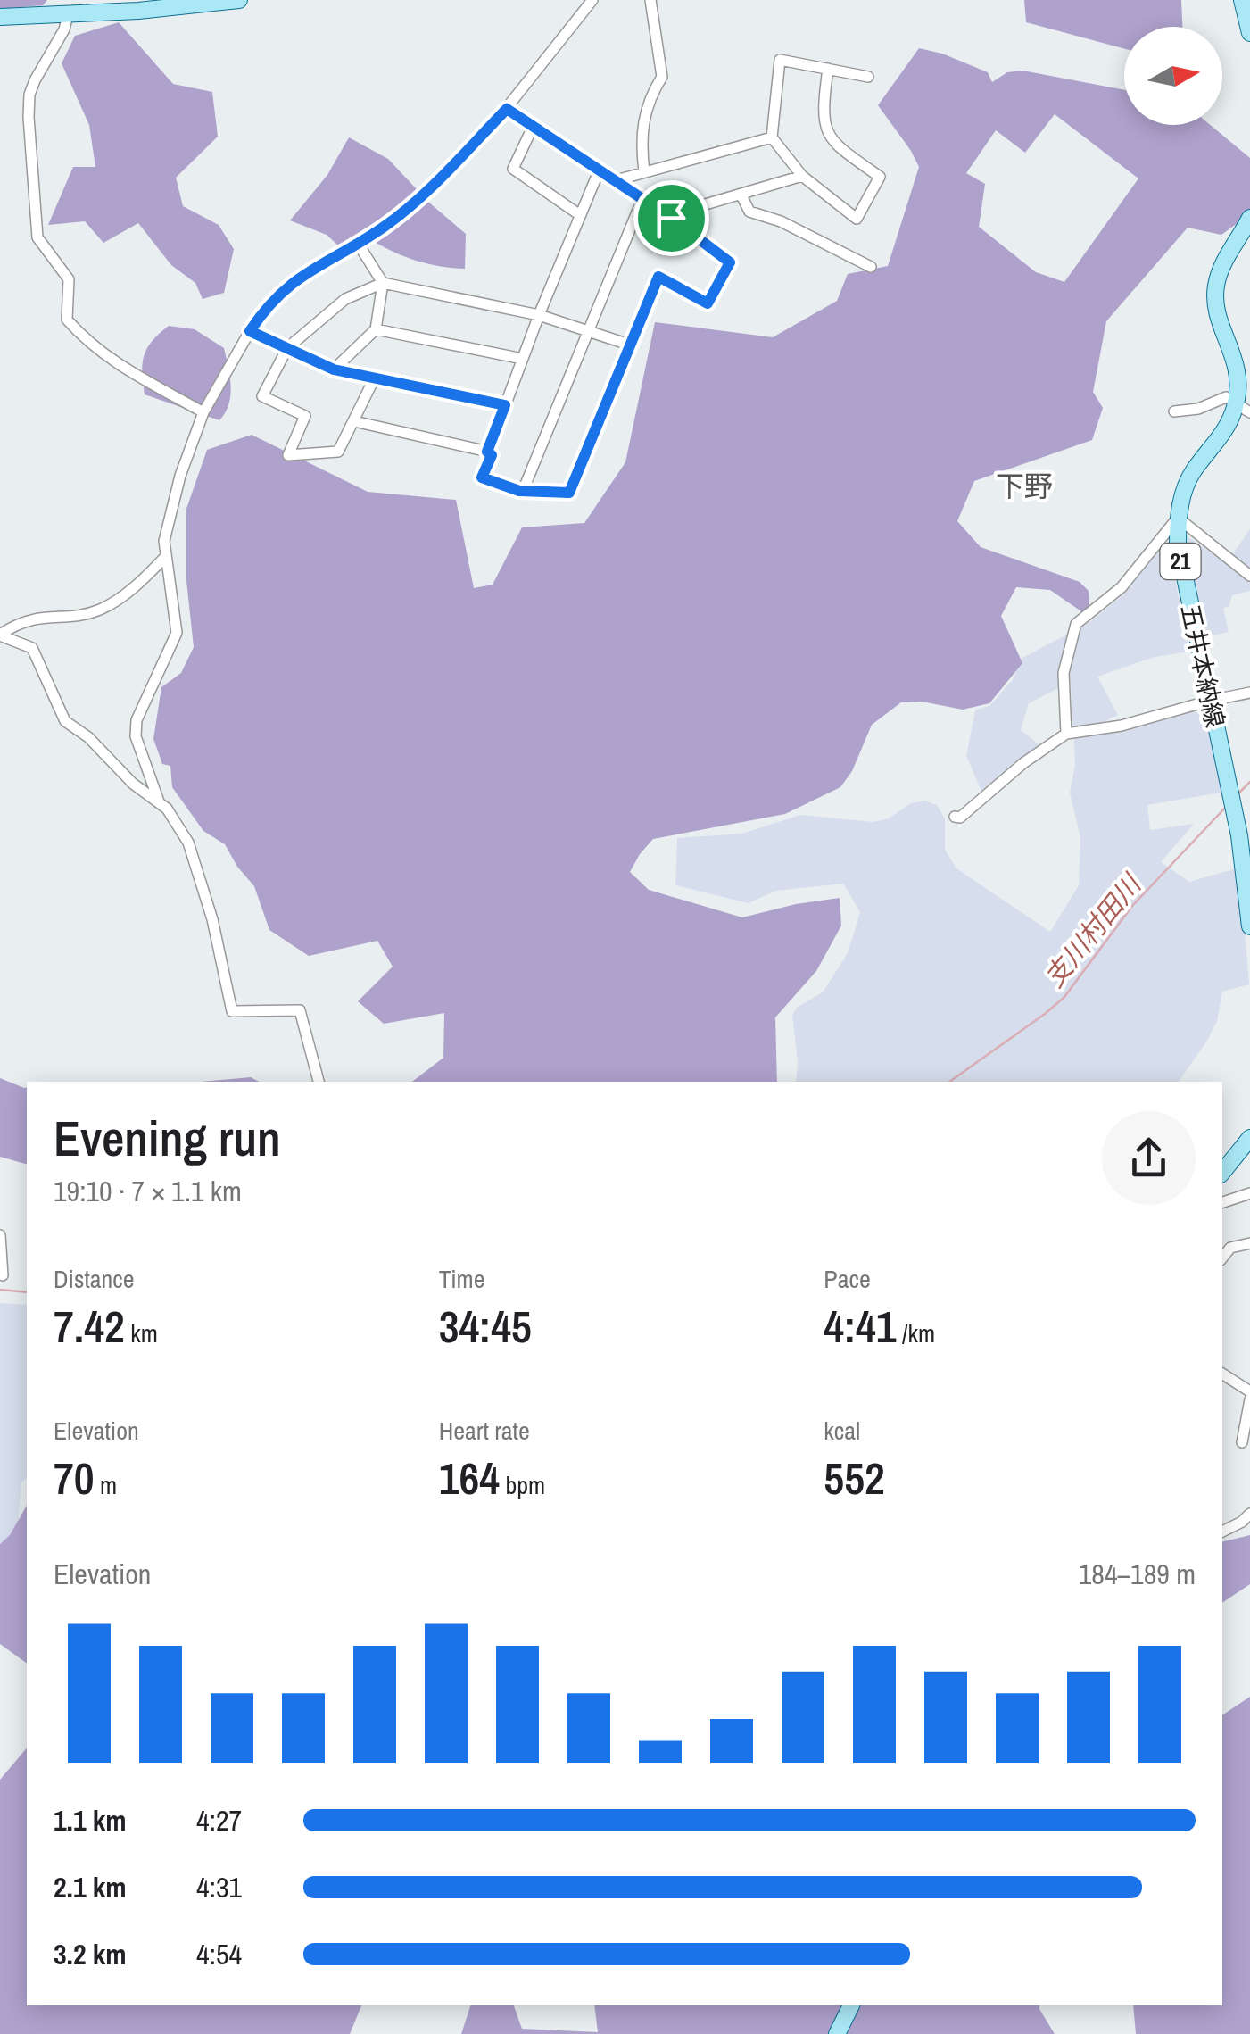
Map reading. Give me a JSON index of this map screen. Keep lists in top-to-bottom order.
{
  "streets": {
    "main road": ["21", "五井本納線"]
  },
  "districts": ["下野"],
  "water": ["支川村田川"],
  "north": "right",
  "page": {
    "heading": ["Evening run", "19:10 · 7 × 1.1 km"],
    "stats": [
      ["Distance", "7.42 km"],
      ["Time", "34:45"],
      ["Pace", "4:41 /km"],
      ["Elevation", "70 m"],
      ["Heart rate", "164 bpm"],
      ["kcal", "552"]
    ],
    "chart": ["Elevation", "184–189 m"],
    "list": [
      {
        "name": "1.1 km",
        "note": "4:27"
      },
      {
        "name": "2.1 km",
        "note": "4:31"
      },
      {
        "name": "3.2 km",
        "note": "4:54"
      }
    ]
  }
}
